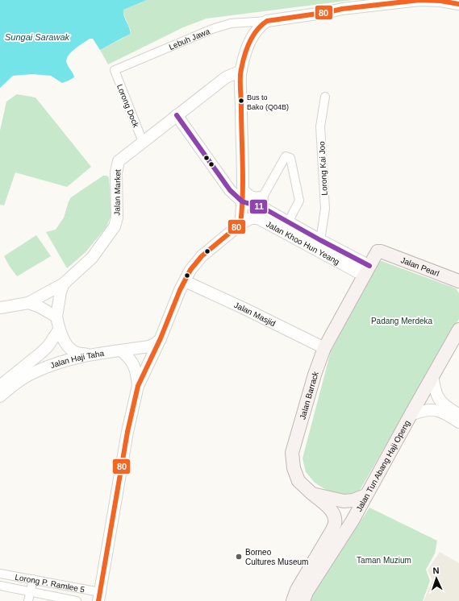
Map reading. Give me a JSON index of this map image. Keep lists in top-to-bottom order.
{
  "streets": {
    "main road": [
      "Jalan Market",
      "Jalan Khoo Hun Yeang",
      "Jalan Pearl",
      "Jalan Masjid",
      "Jalan Haji Taha",
      "Jalan Barrack",
      "Jalan Tun Abang Haji Openg"
    ],
    "street": [
      "Lebuh Jawa",
      "Lorong Dock",
      "Lorong Kai Joo",
      "Lorong P. Ramlee 5"
    ]
  },
  "crossings": [
    ["Lebuh Jawa", "Lorong Dock"],
    ["Lorong Dock", "Jalan Market"],
    ["Lorong Kai Joo", "Jalan Khoo Hun Yeang"],
    ["Jalan Market", "Jalan Khoo Hun Yeang"],
    ["Jalan Khoo Hun Yeang", "Jalan Masjid"],
    ["Jalan Khoo Hun Yeang", "Jalan Haji Taha"],
    ["Jalan Khoo Hun Yeang", "Jalan Barrack"],
    ["Jalan Pearl", "Jalan Barrack"],
    ["Jalan Masjid", "Jalan Barrack"]
  ],
  "water": ["Sungai Sarawak"],
  "parks": ["Padang Merdeka", "Taman Muzium"],
  "places": ["Bus to Bako (Q04B)", "Borneo Cultures Museum"],
  "lines": ["transit line 80", "transit line 11"],
  "north": "top"
}
